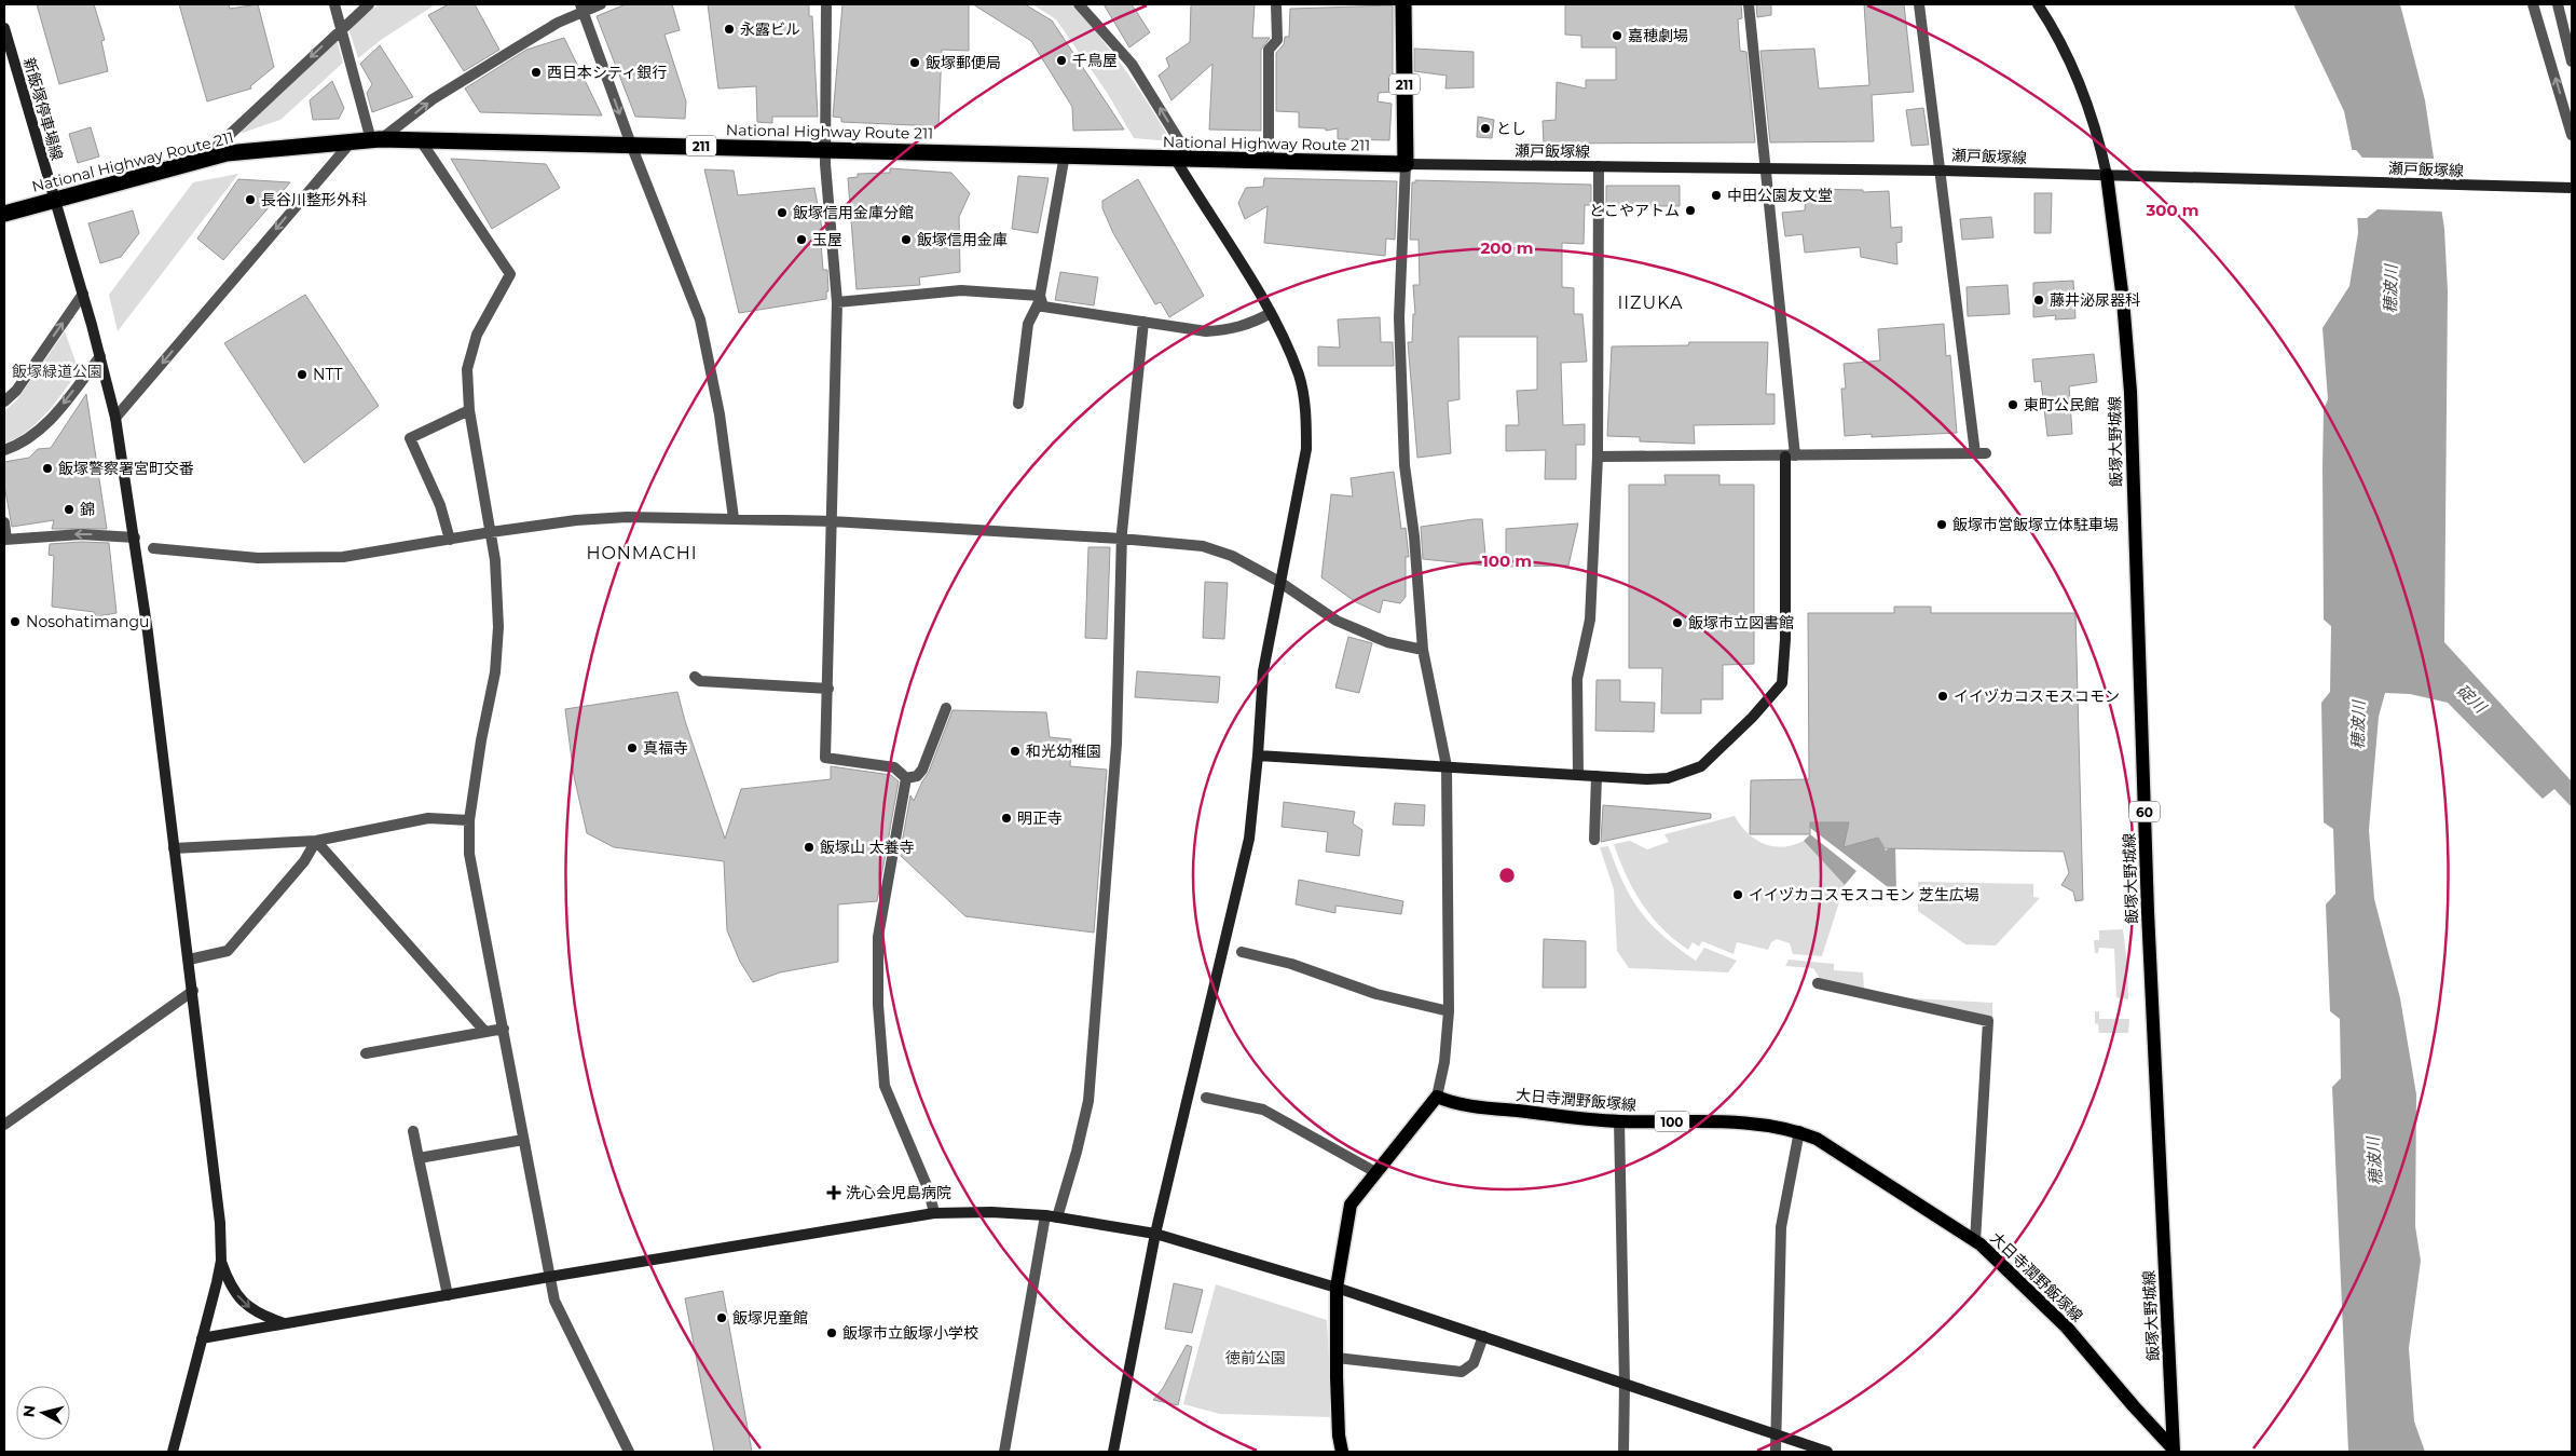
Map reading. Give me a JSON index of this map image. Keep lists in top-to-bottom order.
{
  "streets": {
    "highway": ["211", "National Highway Route 211"],
    "main road": [
      "飯塚大野城線",
      "60",
      "大日寺潤野飯塚線",
      "100"
    ],
    "street": ["新飯塚停車場線", "瀬戸飯塚線"]
  },
  "crossings": [
    ["211", "National Highway Route 211"],
    ["211", "瀬戸飯塚線"],
    ["新飯塚停車場線", "National Highway Route 211"],
    ["National Highway Route 211", "瀬戸飯塚線"],
    ["瀬戸飯塚線", "飯塚大野城線"],
    ["飯塚大野城線", "大日寺潤野飯塚線"]
  ],
  "districts": ["IIZUKA", "HONMACHI"],
  "water": ["穂波川", "碇川"],
  "parks": ["飯塚緑道公園", "徳前公園"],
  "places": {
    "other": [
      "永露ビル",
      "嘉穂劇場",
      "千鳥屋",
      "飯塚郵便局",
      "西日本シティ銀行",
      "とし",
      "中田公園友文堂",
      "長谷川整形外科",
      "とこやアトム",
      "飯塚信用金庫分館",
      "玉屋",
      "飯塚信用金庫",
      "藤井泌尿器科",
      "NTT",
      "東町公民館",
      "飯塚警察署宮町交番",
      "錦",
      "飯塚市営飯塚立体駐車場",
      "Nosohatimangu",
      "飯塚市立図書館",
      "イイヅカコスモスコモン",
      "真福寺",
      "和光幼稚園",
      "明正寺",
      "飯塚山 太養寺",
      "イイヅカコスモスコモン 芝生広場",
      "飯塚児童館",
      "飯塚市立飯塚小学校"
    ],
    "health": ["洗心会児島病院"]
  },
  "north": "left",
  "rings": ["300 m", "200 m", "100 m"]
}
